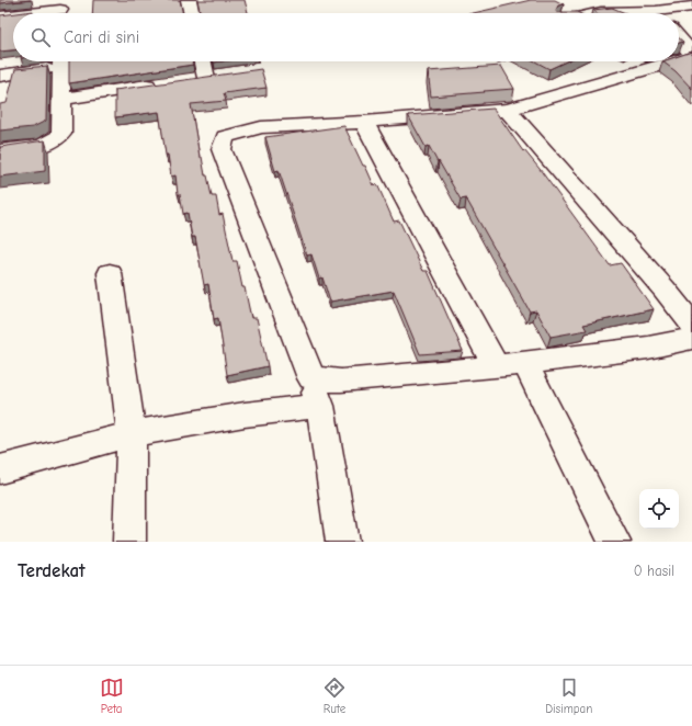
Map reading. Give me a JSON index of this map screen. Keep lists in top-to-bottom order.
{
  "page": {
    "search": "Cari di sini",
    "heading": ["Terdekat", "0 hasil"],
    "nav": ["Peta", "Rute", "Disimpan"]
  }
}
